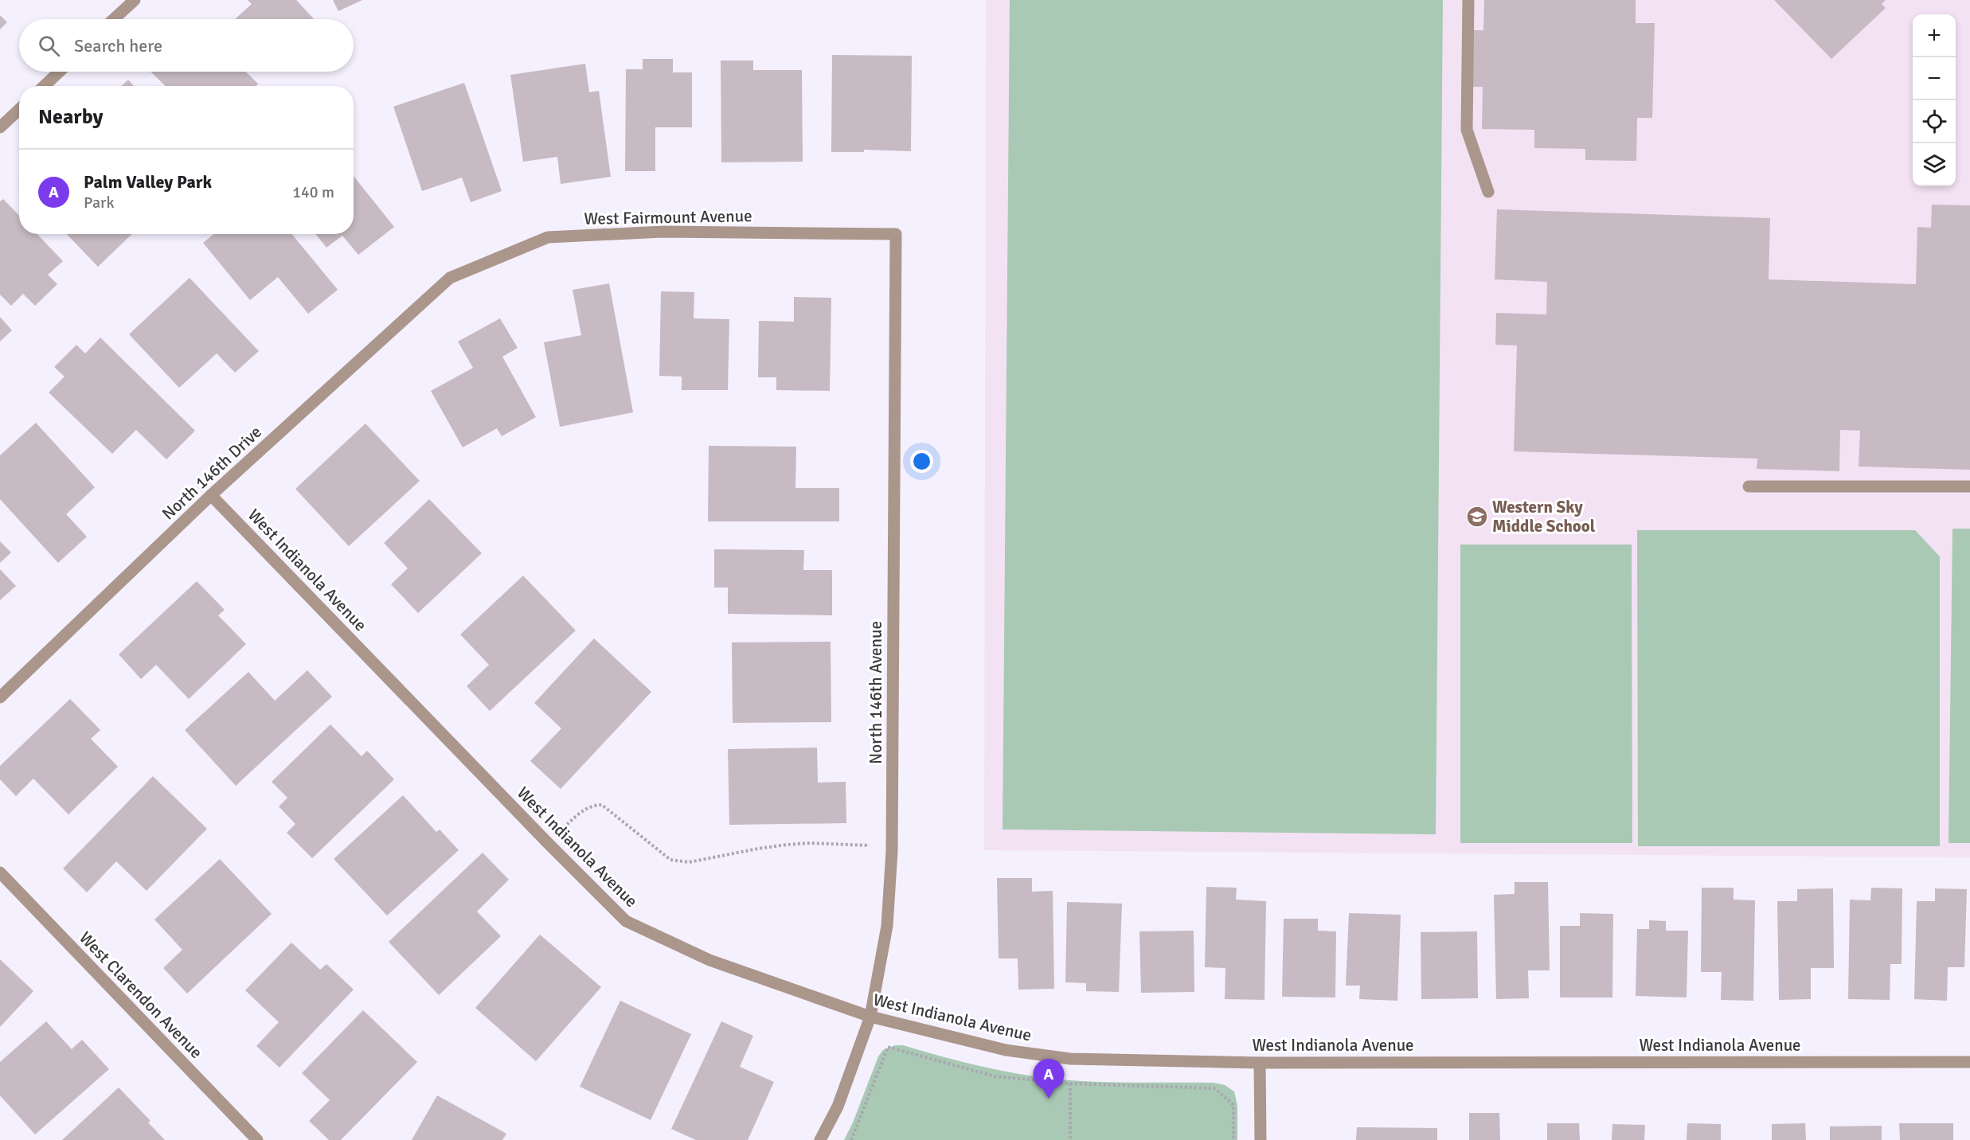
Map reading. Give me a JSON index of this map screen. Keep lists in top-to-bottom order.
{
  "streets": {
    "street": [
      "West Fairmount Avenue",
      "North 146th Drive",
      "West Indianola Avenue",
      "North 146th Avenue",
      "West Clarendon Avenue"
    ]
  },
  "crossings": [
    ["West Fairmount Avenue", "North 146th Drive"],
    ["West Fairmount Avenue", "North 146th Avenue"],
    ["North 146th Drive", "West Indianola Avenue"],
    ["West Indianola Avenue", "North 146th Avenue"]
  ],
  "places": {
    "school or university": ["Western Sky Middle School"]
  },
  "page": {
    "map_buttons": ["+", "−"],
    "search": "Search here",
    "heading": "Nearby",
    "list": [
      {
        "mark": "A",
        "name": "Palm Valley Park",
        "note": "Park",
        "value": "140 m"
      }
    ],
    "pins": "A"
  }
}
